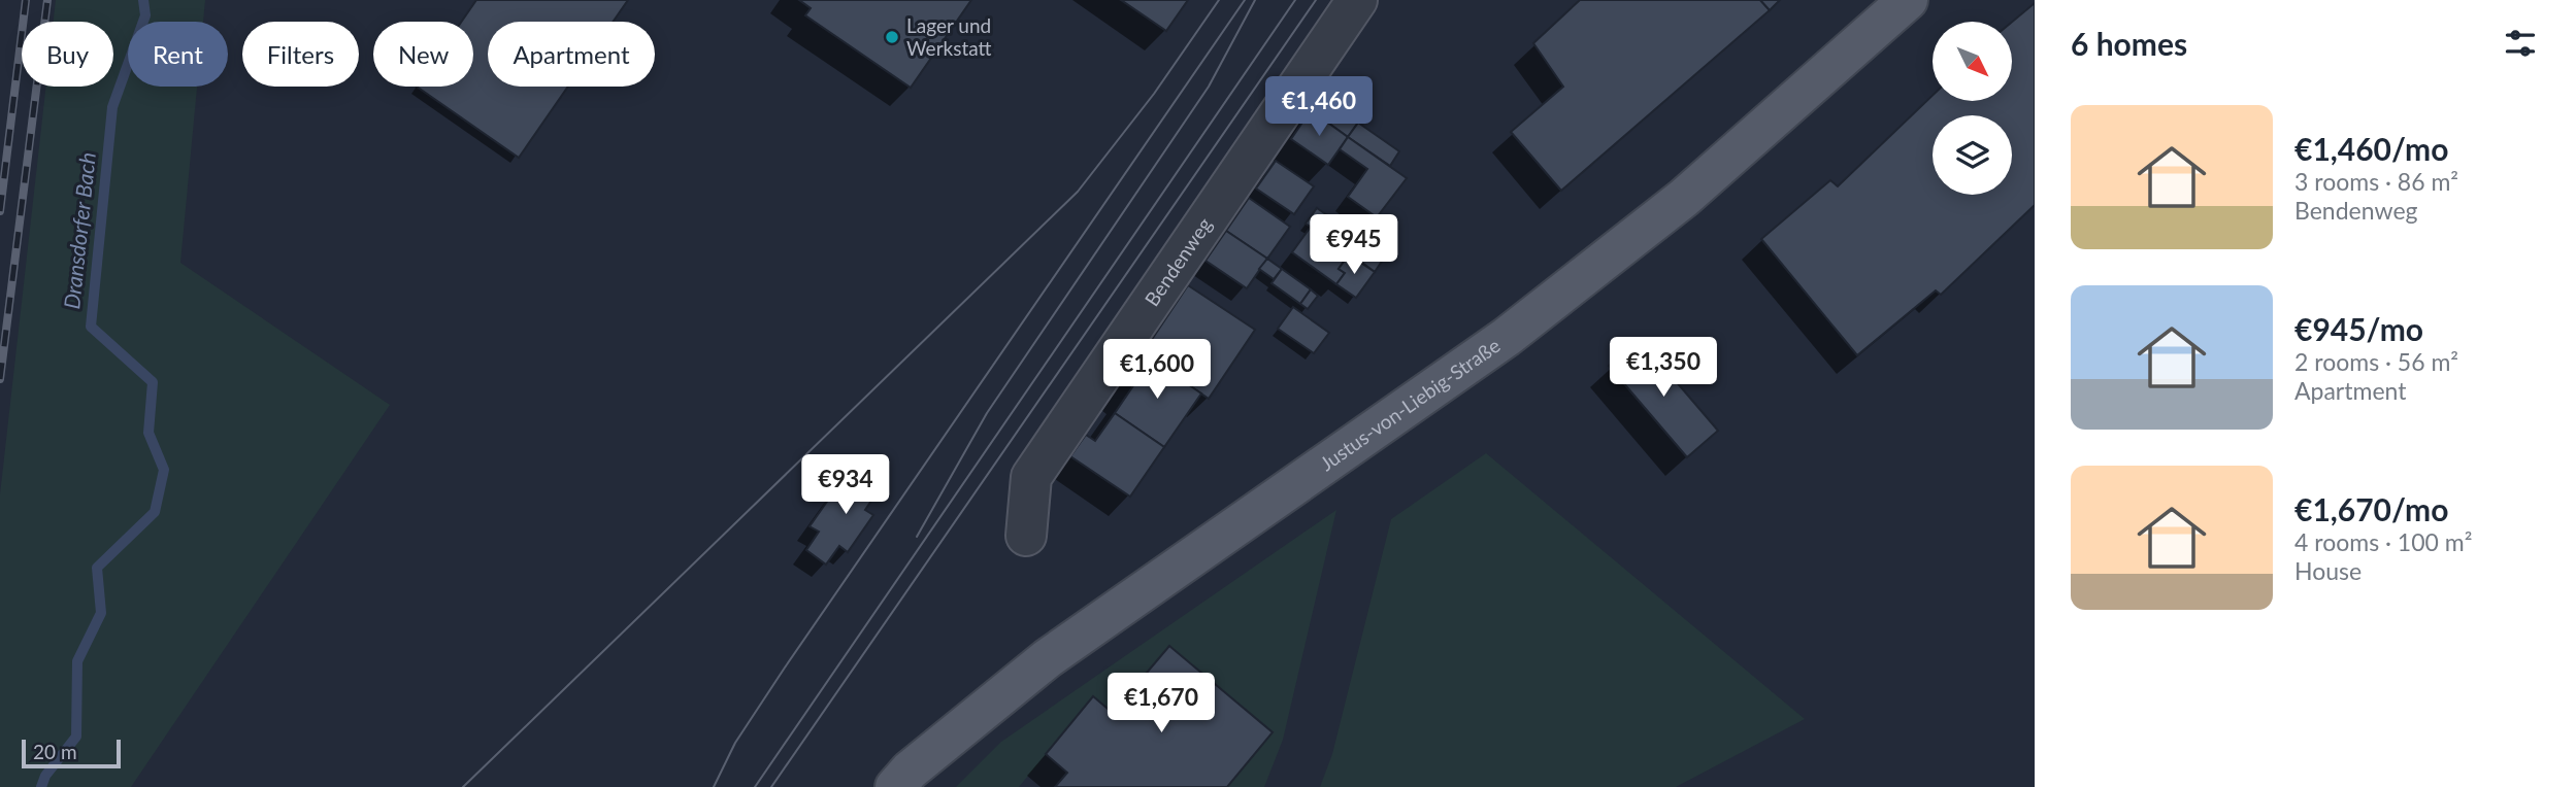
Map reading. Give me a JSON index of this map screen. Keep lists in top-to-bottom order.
{
  "streets": {
    "main road": ["Justus-von-Liebig-Straße"],
    "street": ["Bendenweg"]
  },
  "water": ["Dransdorfer Bach"],
  "places": ["Lager und Werkstatt"],
  "scale_bar": "20 m",
  "north": "bottom right",
  "page": {
    "heading": "6 homes",
    "chip": [
      "Buy",
      "Rent",
      "Filters",
      "New",
      "Apartment"
    ],
    "price": [
      "€1,460",
      "€945",
      "€1,350",
      "€1,600",
      "€934",
      "€1,670"
    ],
    "list": [
      {
        "name": "€1,460/mo",
        "note": "3 rooms · 86 m² · Bendenweg"
      },
      {
        "name": "€945/mo",
        "note": "2 rooms · 56 m² · Apartment"
      },
      {
        "name": "€1,670/mo",
        "note": "4 rooms · 100 m² · House"
      }
    ],
    "scale": "20 m"
  }
}
